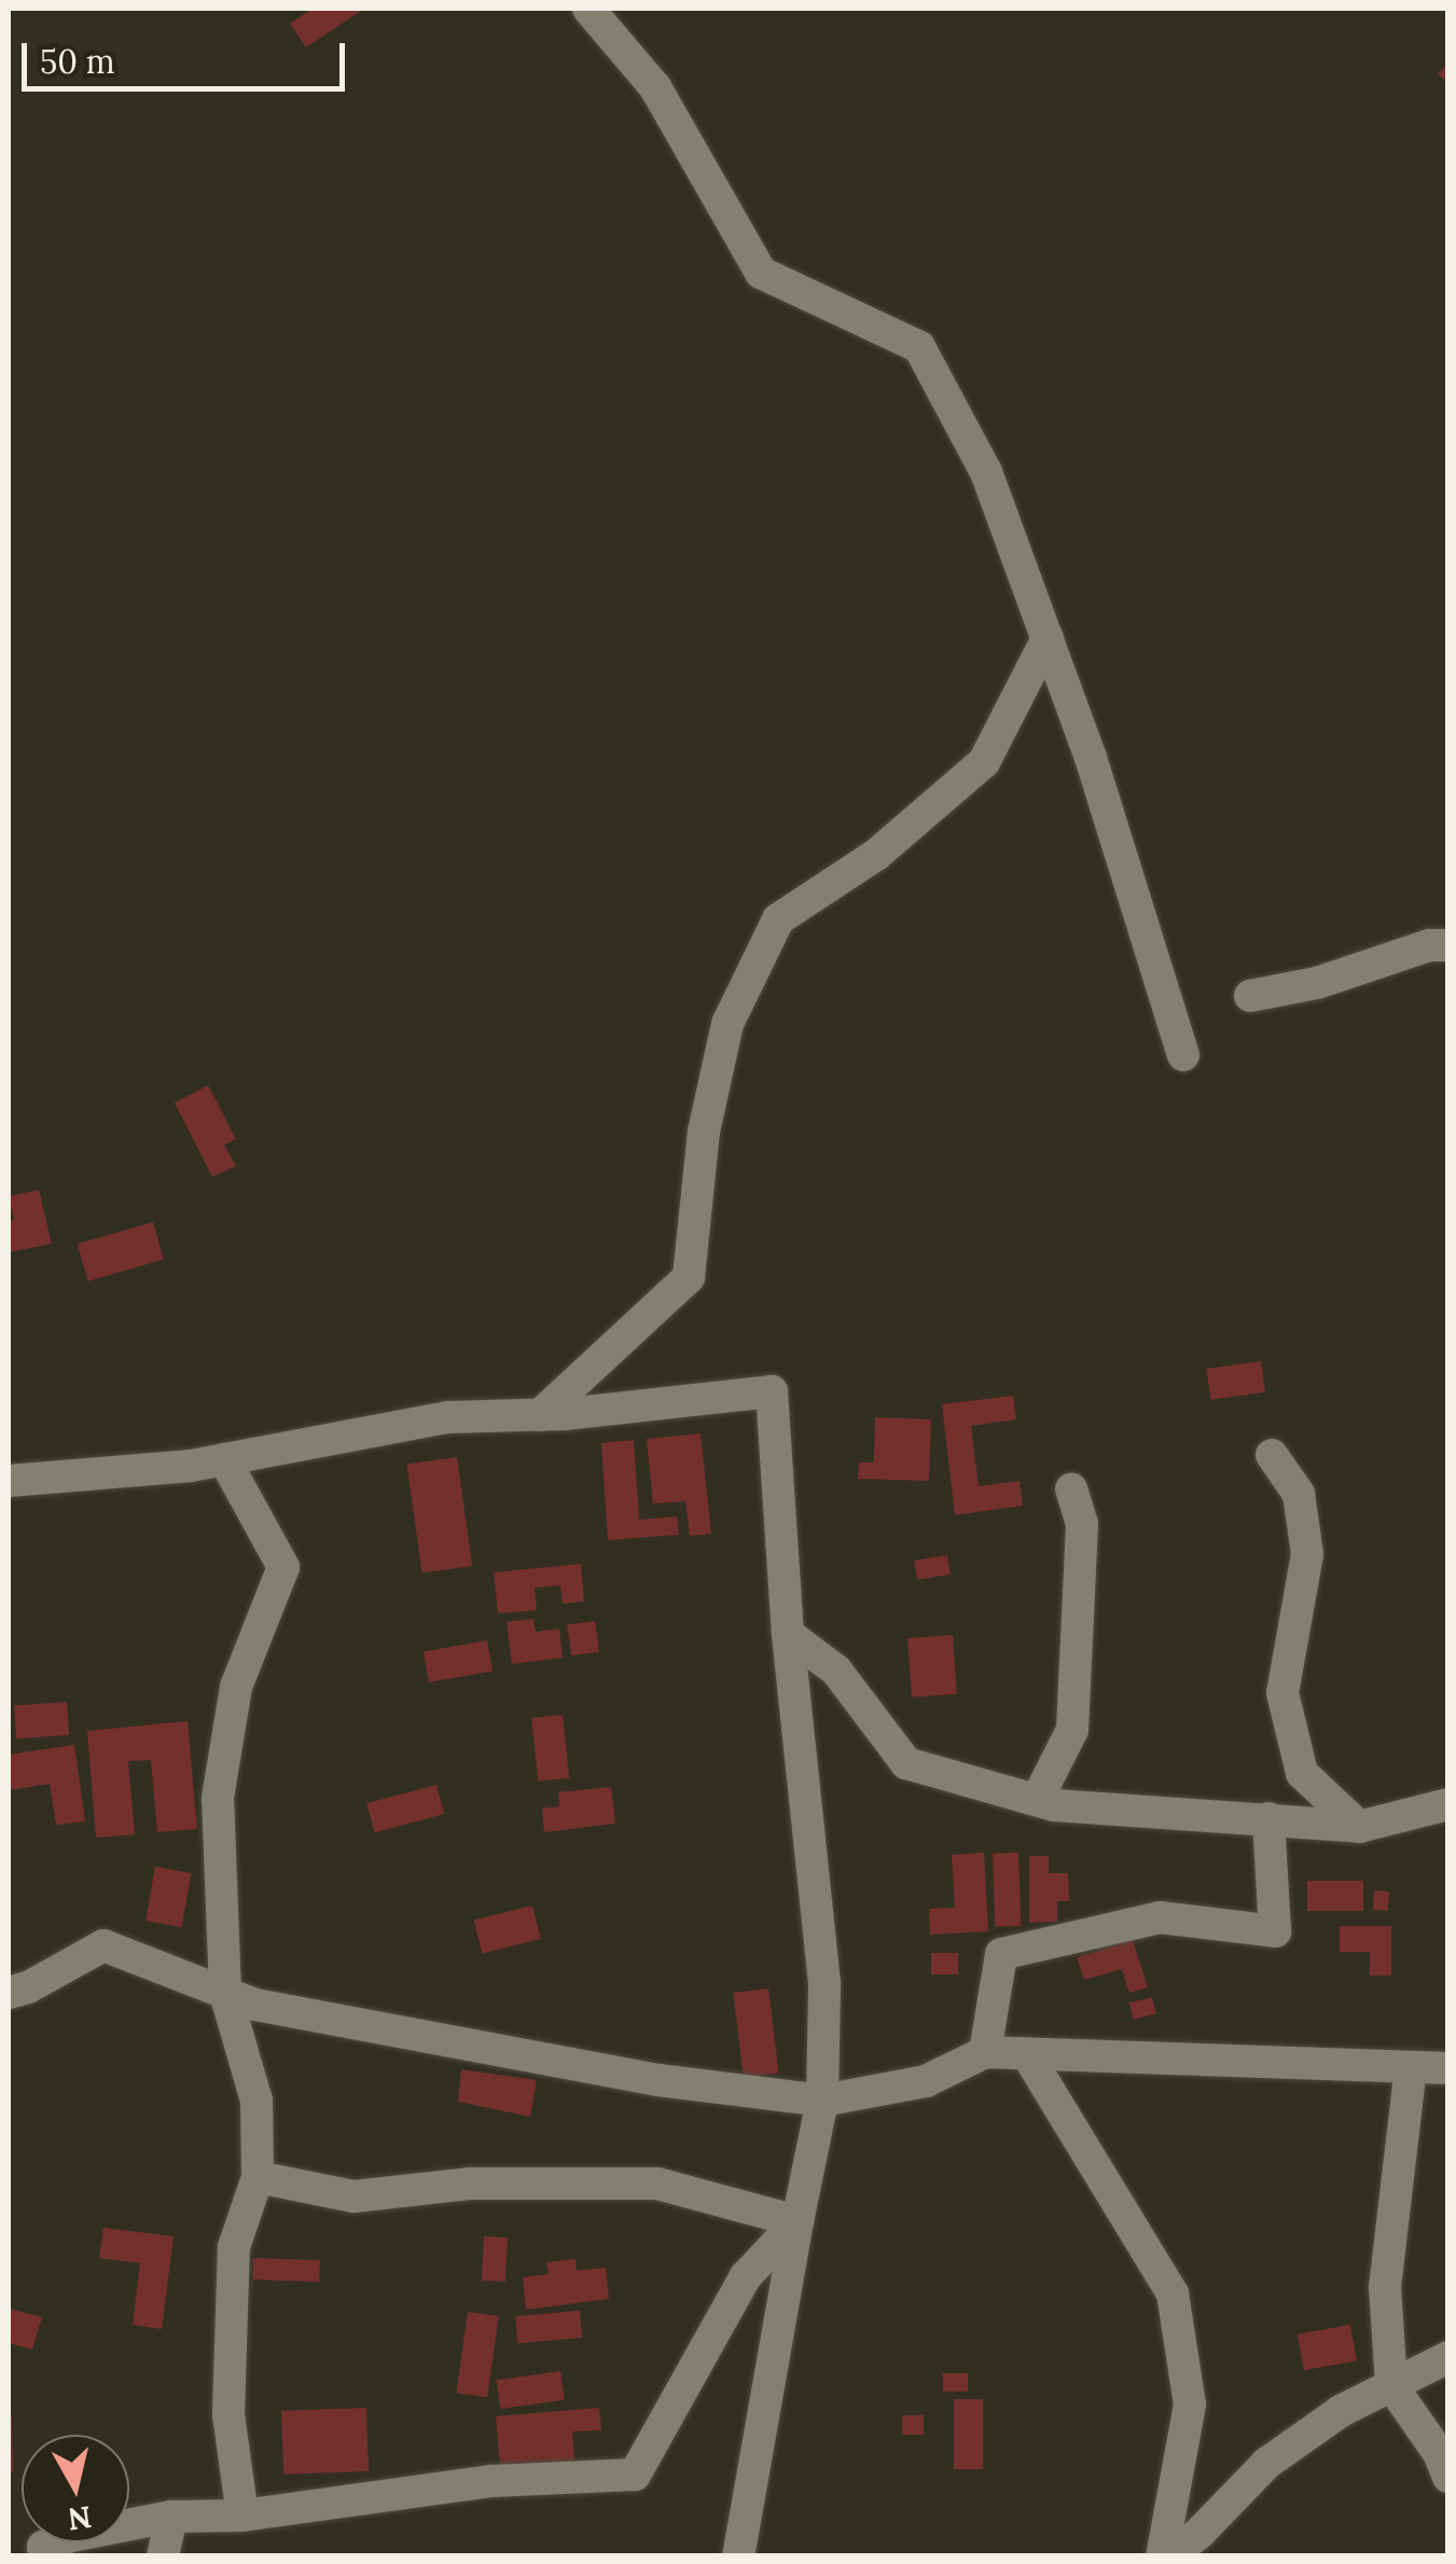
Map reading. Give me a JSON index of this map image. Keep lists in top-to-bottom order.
{
  "scale_bar": "50 m",
  "north": "bottom"
}
